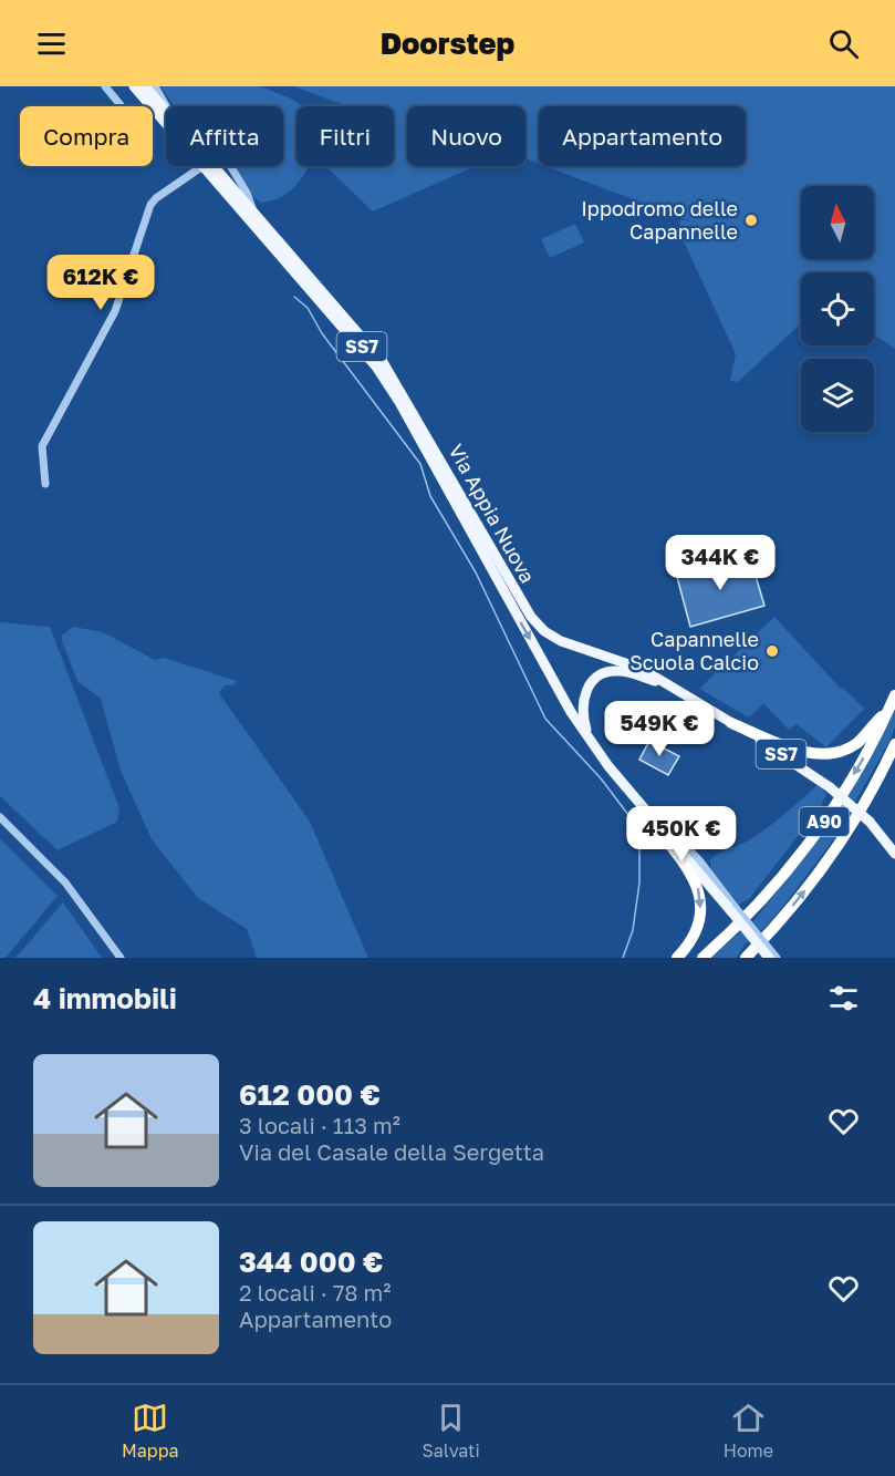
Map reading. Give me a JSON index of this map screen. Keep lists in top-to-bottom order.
{
  "streets": {
    "highway": ["A90"],
    "main road": ["SS7", "Via Appia Nuova"]
  },
  "places": ["Ippodromo delle Capannelle", "Capannelle Scuola Calcio"],
  "north": "top",
  "page": {
    "header": "Doorstep",
    "chip": [
      "Compra",
      "Affitta",
      "Filtri",
      "Nuovo",
      "Appartamento"
    ],
    "price": [
      "612K €",
      "344K €",
      "549K €",
      "450K €"
    ],
    "heading": "4 immobili",
    "list": [
      {
        "name": "612 000 €",
        "note": "3 locali · 113 m² · Via del Casale della Sergetta"
      },
      {
        "name": "344 000 €",
        "note": "2 locali · 78 m² · Appartamento"
      }
    ],
    "tabs": ["Mappa", "Salvati", "Home"]
  }
}
